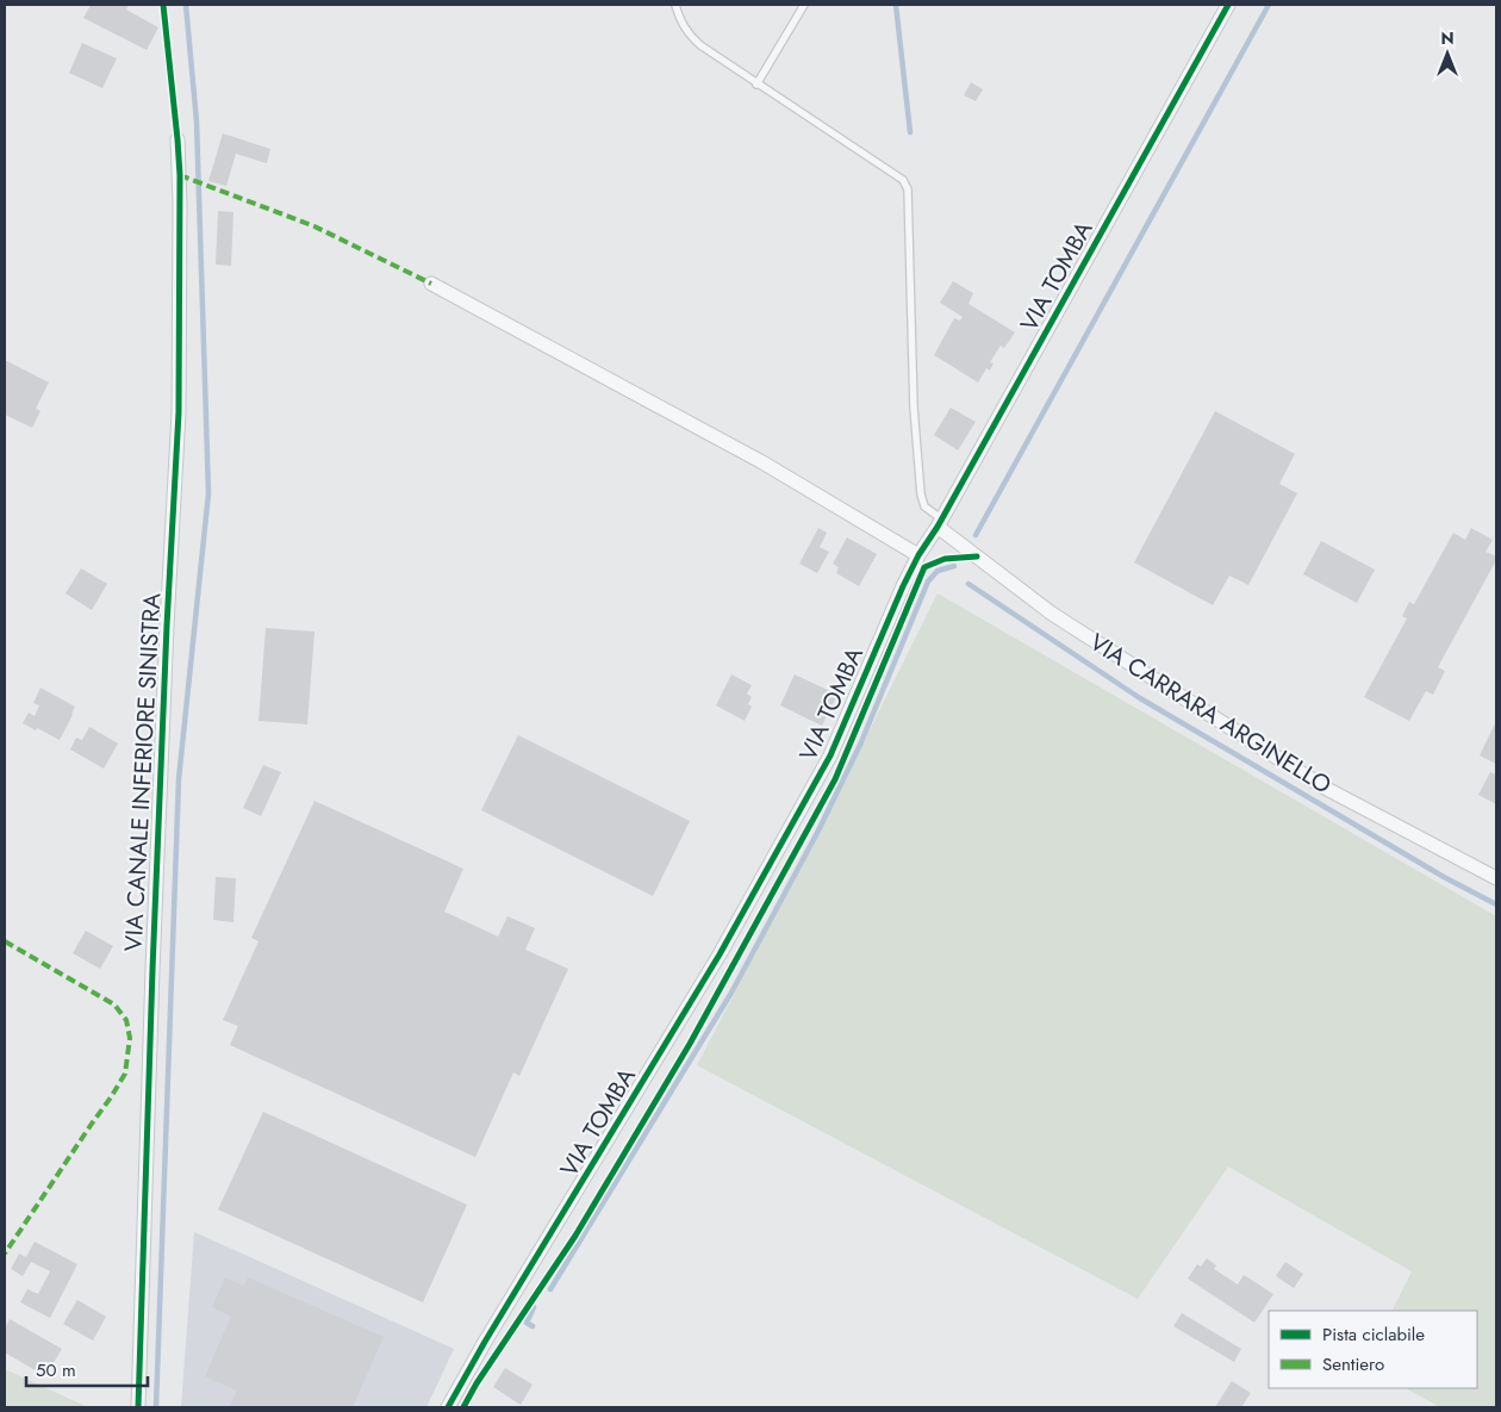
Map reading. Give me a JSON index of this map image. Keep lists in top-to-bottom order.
{
  "streets": {
    "street": ["VIA TOMBA", "VIA CARRARA ARGINELLO", "VIA CANALE INFERIORE SINISTRA"]
  },
  "crossings": [
    ["VIA TOMBA", "VIA CARRARA ARGINELLO"]
  ],
  "legend": ["Pista ciclabile", "Sentiero"],
  "scale_bar": "50 m",
  "north": "top"
}
